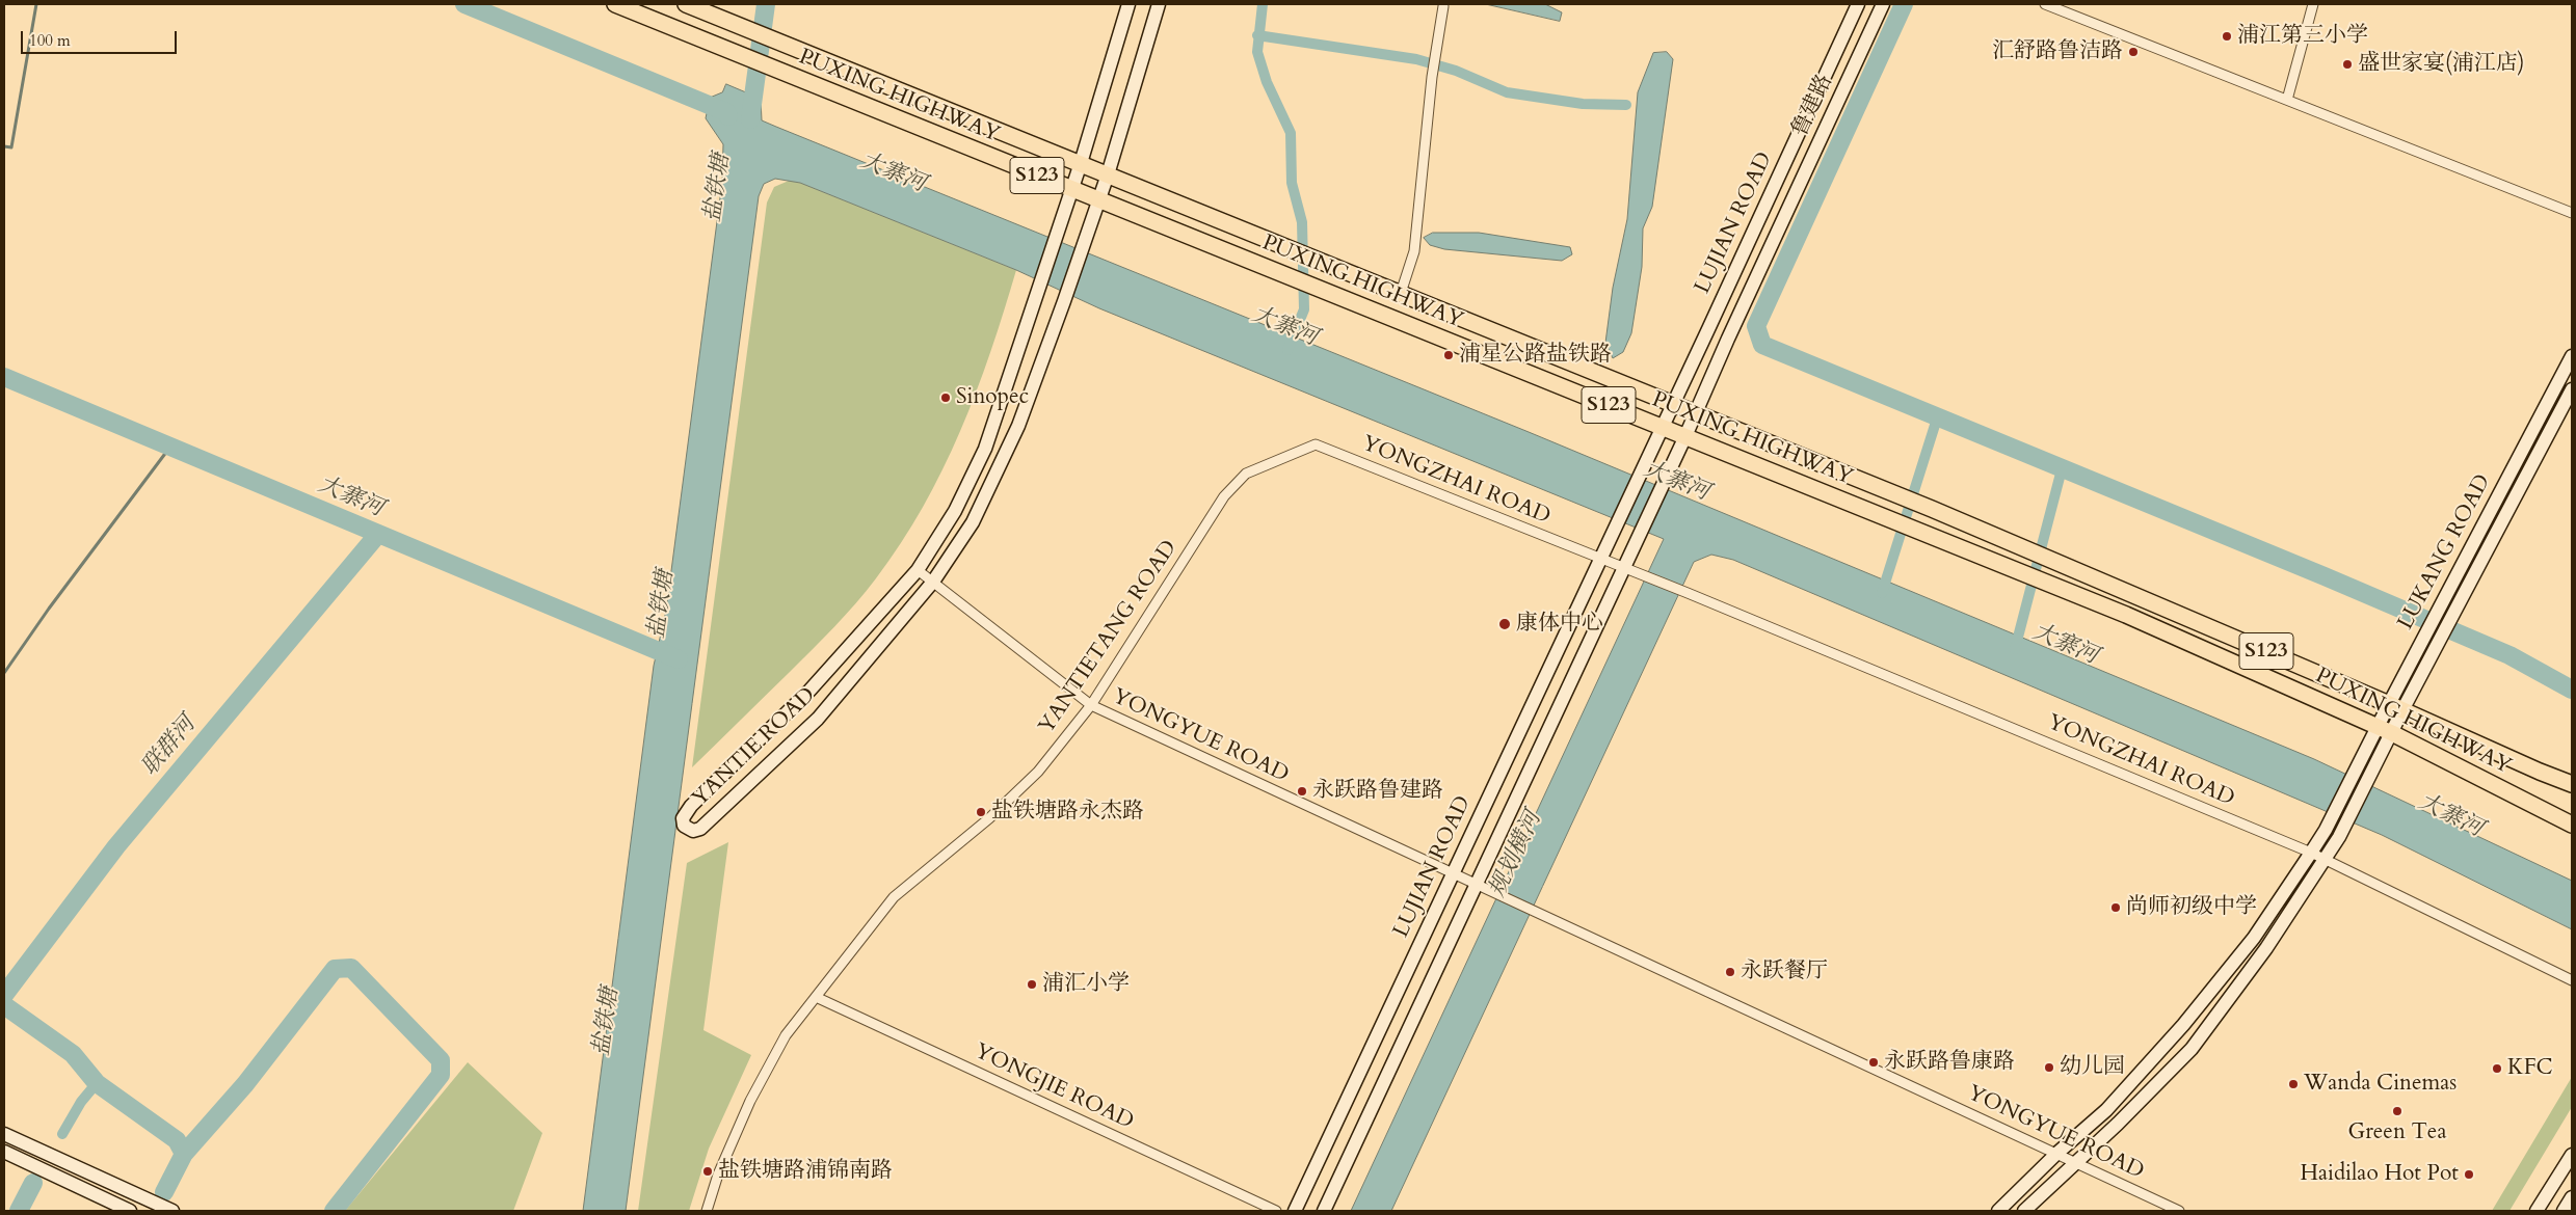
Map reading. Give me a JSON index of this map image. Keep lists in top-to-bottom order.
{
  "streets": {
    "main road": ["PUXING HIGHWAY", "S123"],
    "street": [
      "LUJIAN ROAD",
      "YONGZHAI ROAD",
      "LUKANG ROAD",
      "YANTIETANG ROAD",
      "YONGYUE ROAD",
      "YANTIE ROAD",
      "YONGJIE ROAD"
    ]
  },
  "crossings": [
    ["PUXING HIGHWAY", "LUJIAN ROAD"],
    ["PUXING HIGHWAY", "LUKANG ROAD"],
    ["PUXING HIGHWAY", "YANTIE ROAD"],
    ["LUJIAN ROAD", "YONGZHAI ROAD"],
    ["LUJIAN ROAD", "YONGYUE ROAD"],
    ["YONGZHAI ROAD", "LUKANG ROAD"],
    ["YONGZHAI ROAD", "YANTIETANG ROAD"],
    ["YANTIETANG ROAD", "YONGYUE ROAD"],
    ["YANTIETANG ROAD", "YONGJIE ROAD"],
    ["YONGYUE ROAD", "YANTIE ROAD"]
  ],
  "water": [
    "大寨河",
    "盐铁塘",
    "联群河",
    "规划横河"
  ],
  "places": [
    "浦江第三小学",
    "汇舒路鲁洁路",
    "盛世家宴(浦江店)",
    "浦星公路盐铁路",
    "Sinopec",
    "康体中心",
    "永跃路鲁建路",
    "盐铁塘路永杰路",
    "尚师初级中学",
    "永跃餐厅",
    "浦汇小学",
    "永跃路鲁康路",
    "幼儿园",
    "KFC",
    "Wanda Cinemas",
    "Green Tea",
    "盐铁塘路浦锦南路",
    "Haidilao Hot Pot"
  ],
  "scale_bar": "100 m"
}
